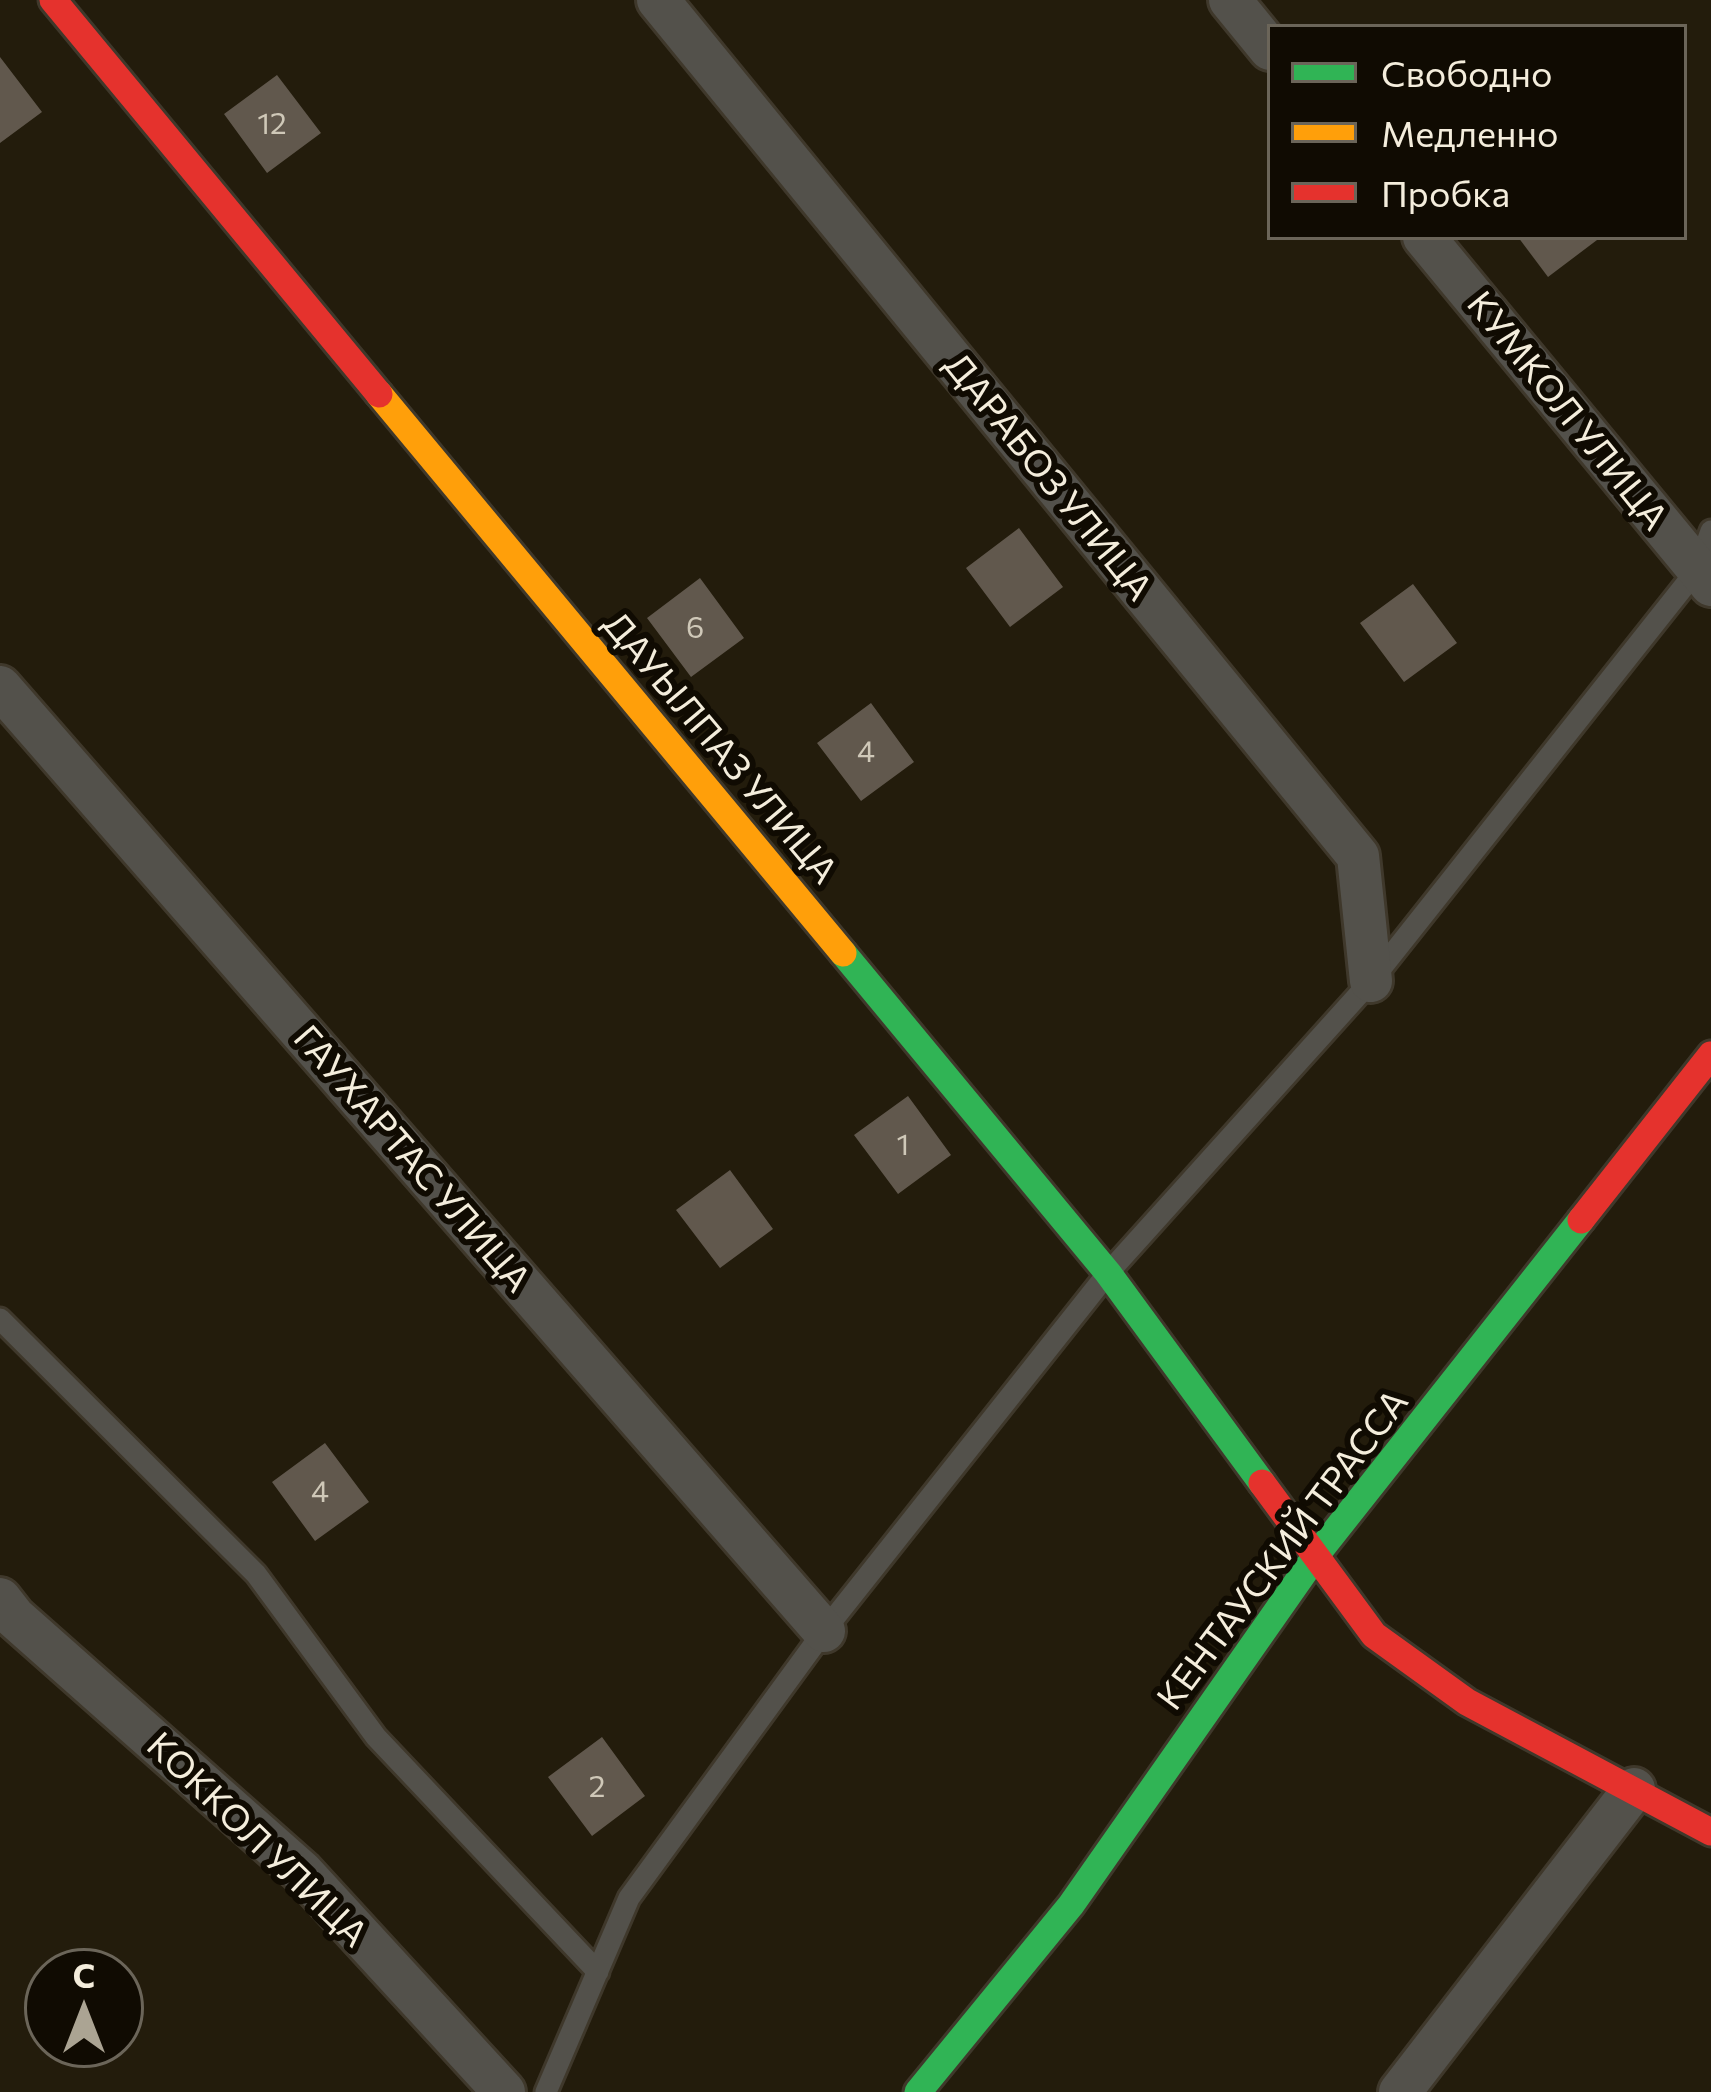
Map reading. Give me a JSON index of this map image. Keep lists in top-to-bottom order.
{
  "streets": {
    "street": [
      "КУМКОЛ УЛИЦА",
      "ДАРАБОЗ УЛИЦА",
      "ДАУЫЛПАЗ УЛИЦА",
      "ГАУХАРТАС УЛИЦА",
      "КЕНТАУСКИЙ ТРАССА",
      "КОККОЛ УЛИЦА"
    ]
  },
  "crossings": [
    ["ДАУЫЛПАЗ УЛИЦА", "КЕНТАУСКИЙ ТРАССА"]
  ],
  "house_numbers": [
    "12",
    "6",
    "4",
    "1",
    "4",
    "2"
  ],
  "legend": ["Свободно", "Медленно", "Пробка"],
  "north": "top"
}
